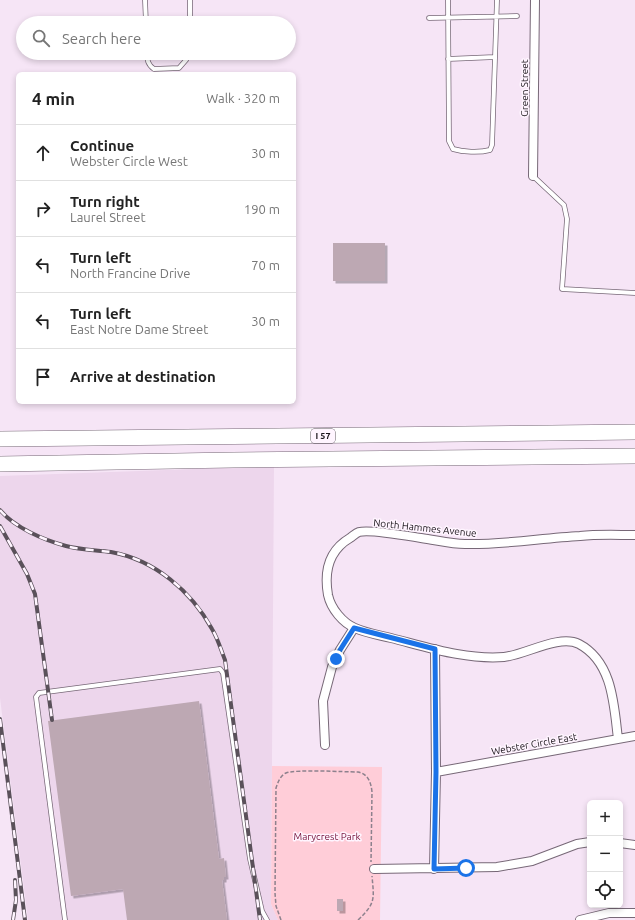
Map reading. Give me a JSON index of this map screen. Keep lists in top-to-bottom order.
{
  "streets": {
    "highway": ["I 57"],
    "street": ["Green Street", "North Hammes Avenue", "Webster Circle East"]
  },
  "parks": ["Marycrest Park"],
  "page": {
    "search": "Search here",
    "heading": ["4 min", "Walk · 320 m"],
    "list": [
      ["Continue", "Webster Circle West", "30 m"],
      ["Turn right", "Laurel Street", "190 m"],
      ["Turn left", "North Francine Drive", "70 m"],
      ["Turn left", "East Notre Dame Street", "30 m"],
      "Arrive at destination"
    ],
    "map_buttons": ["+", "−"]
  }
}
